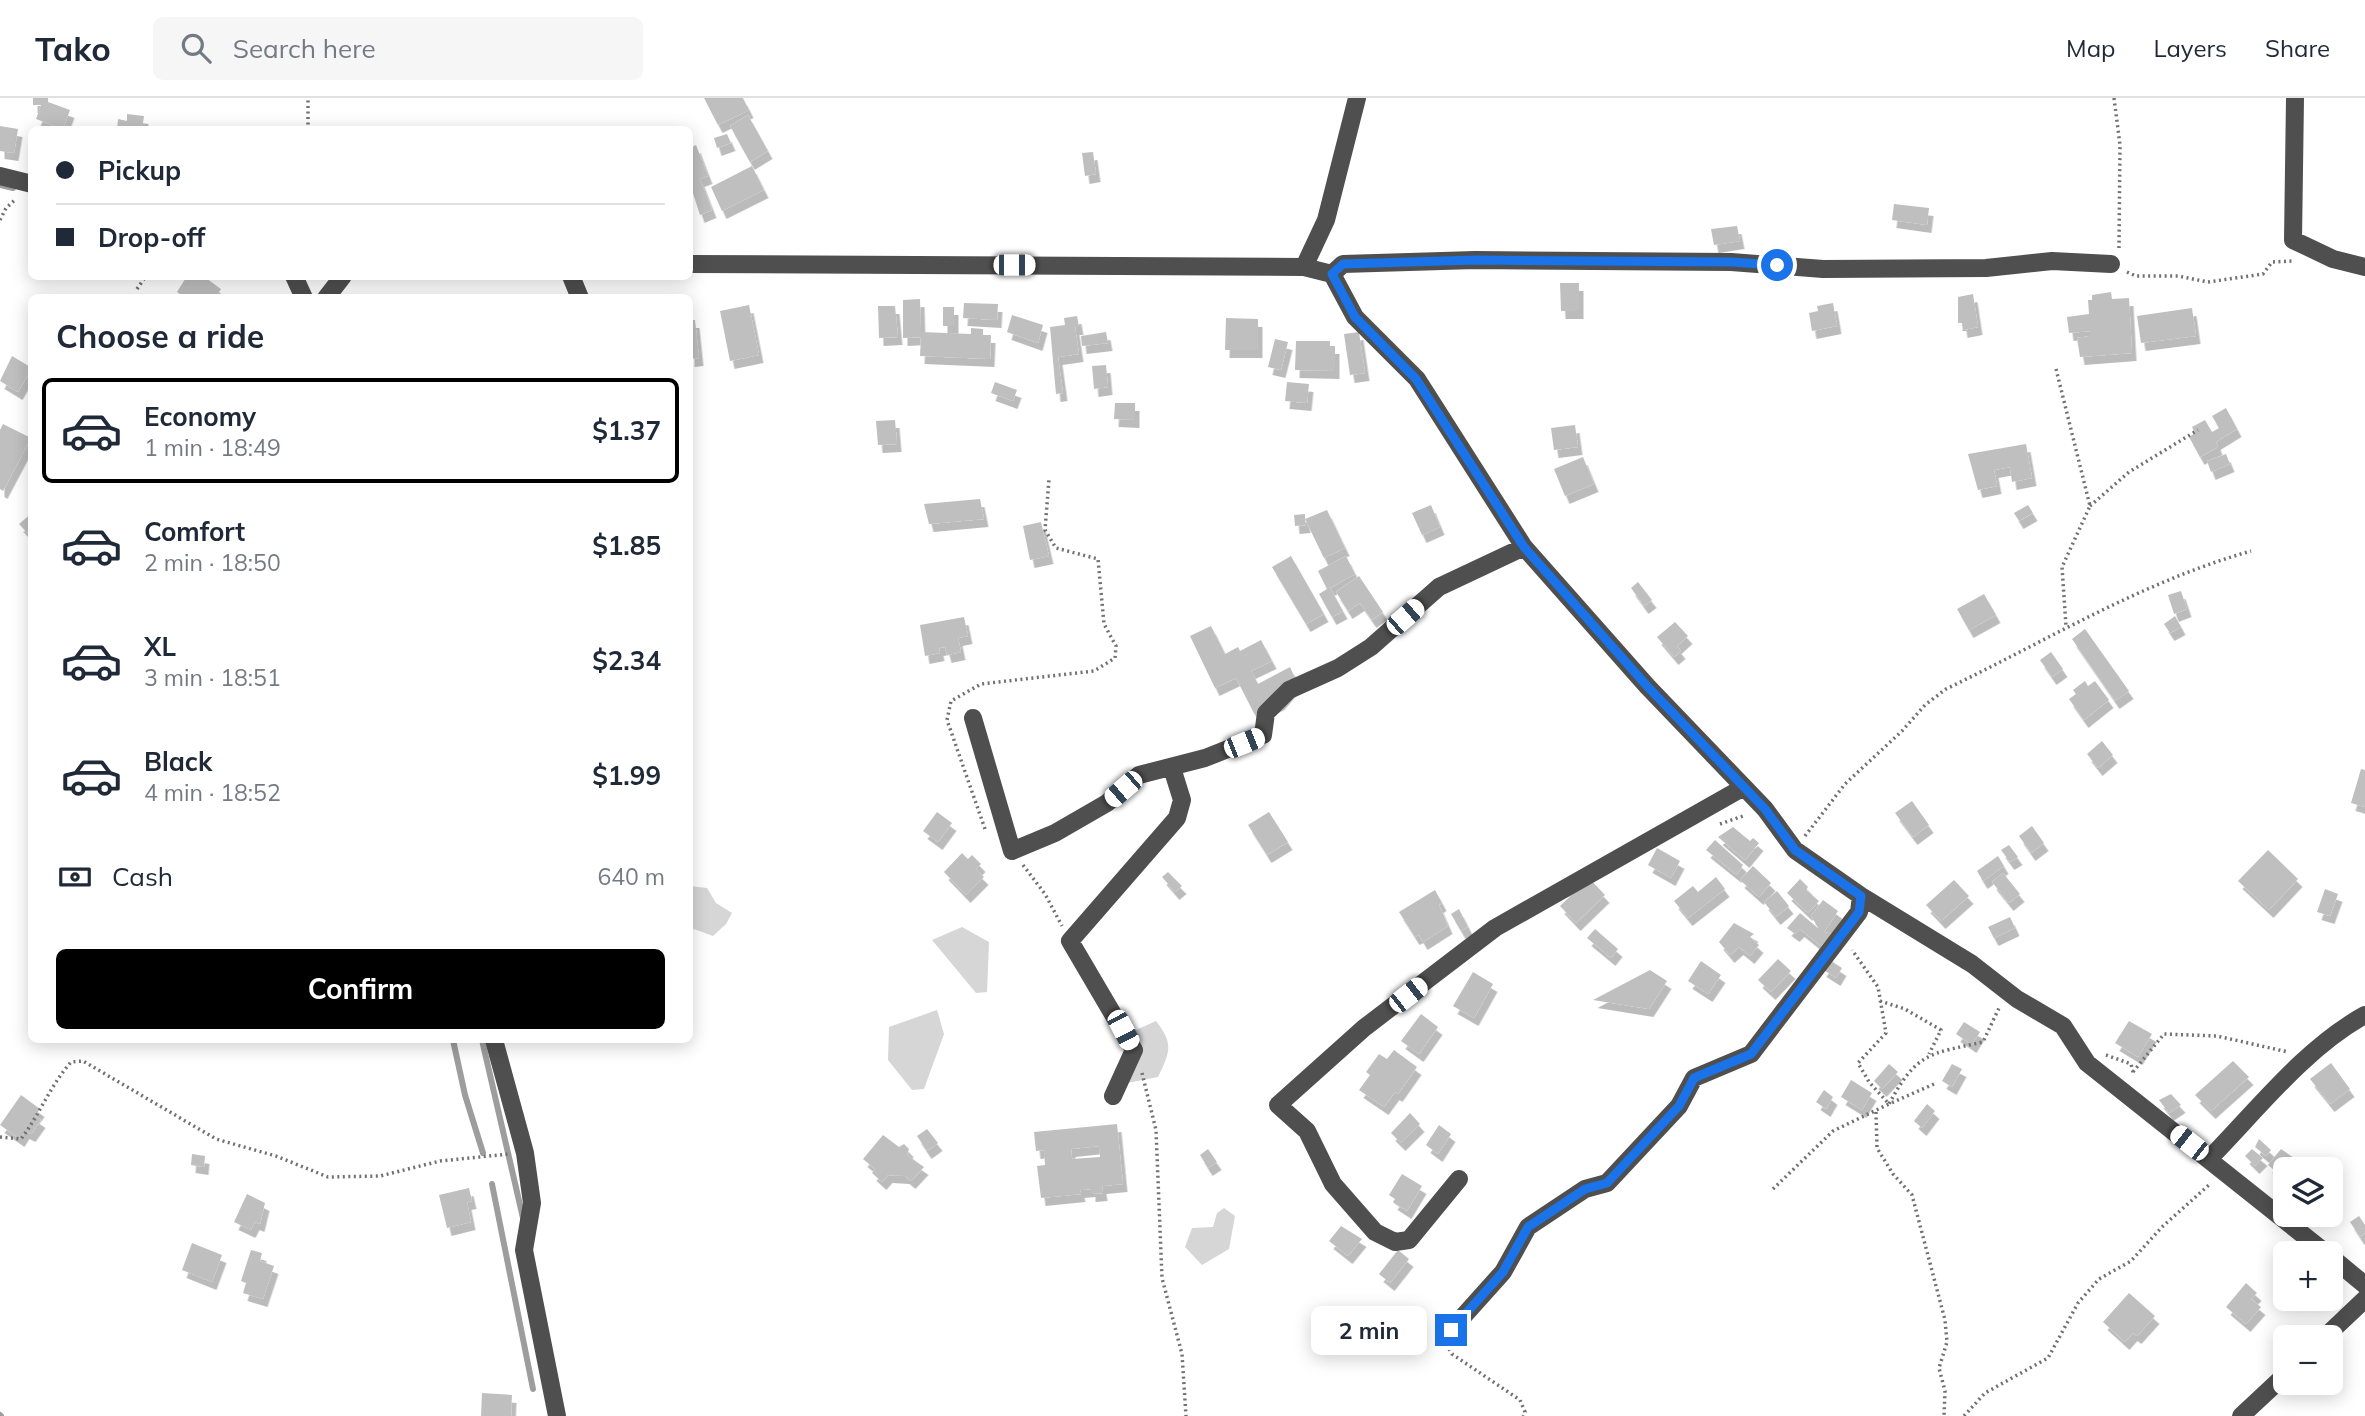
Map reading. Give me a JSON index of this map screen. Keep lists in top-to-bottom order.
{
  "page": {
    "header": "Tako",
    "search": "Search here",
    "nav": ["Map", "Layers", "Share"],
    "banner": ["Pickup", "Drop-off"],
    "heading": "Choose a ride",
    "list": [
      {
        "name": "Economy",
        "note": "1 min · 18:49",
        "value": "$1.37"
      },
      {
        "name": "Comfort",
        "note": "2 min · 18:50",
        "value": "$1.85"
      },
      {
        "name": "XL",
        "note": "3 min · 18:51",
        "value": "$2.34"
      },
      {
        "name": "Black",
        "note": "4 min · 18:52",
        "value": "$1.99"
      }
    ],
    "pay": ["Cash", "640 m"],
    "buttons": "Confirm",
    "map_buttons": ["+", "−"],
    "bubble": "2 min"
  }
}
